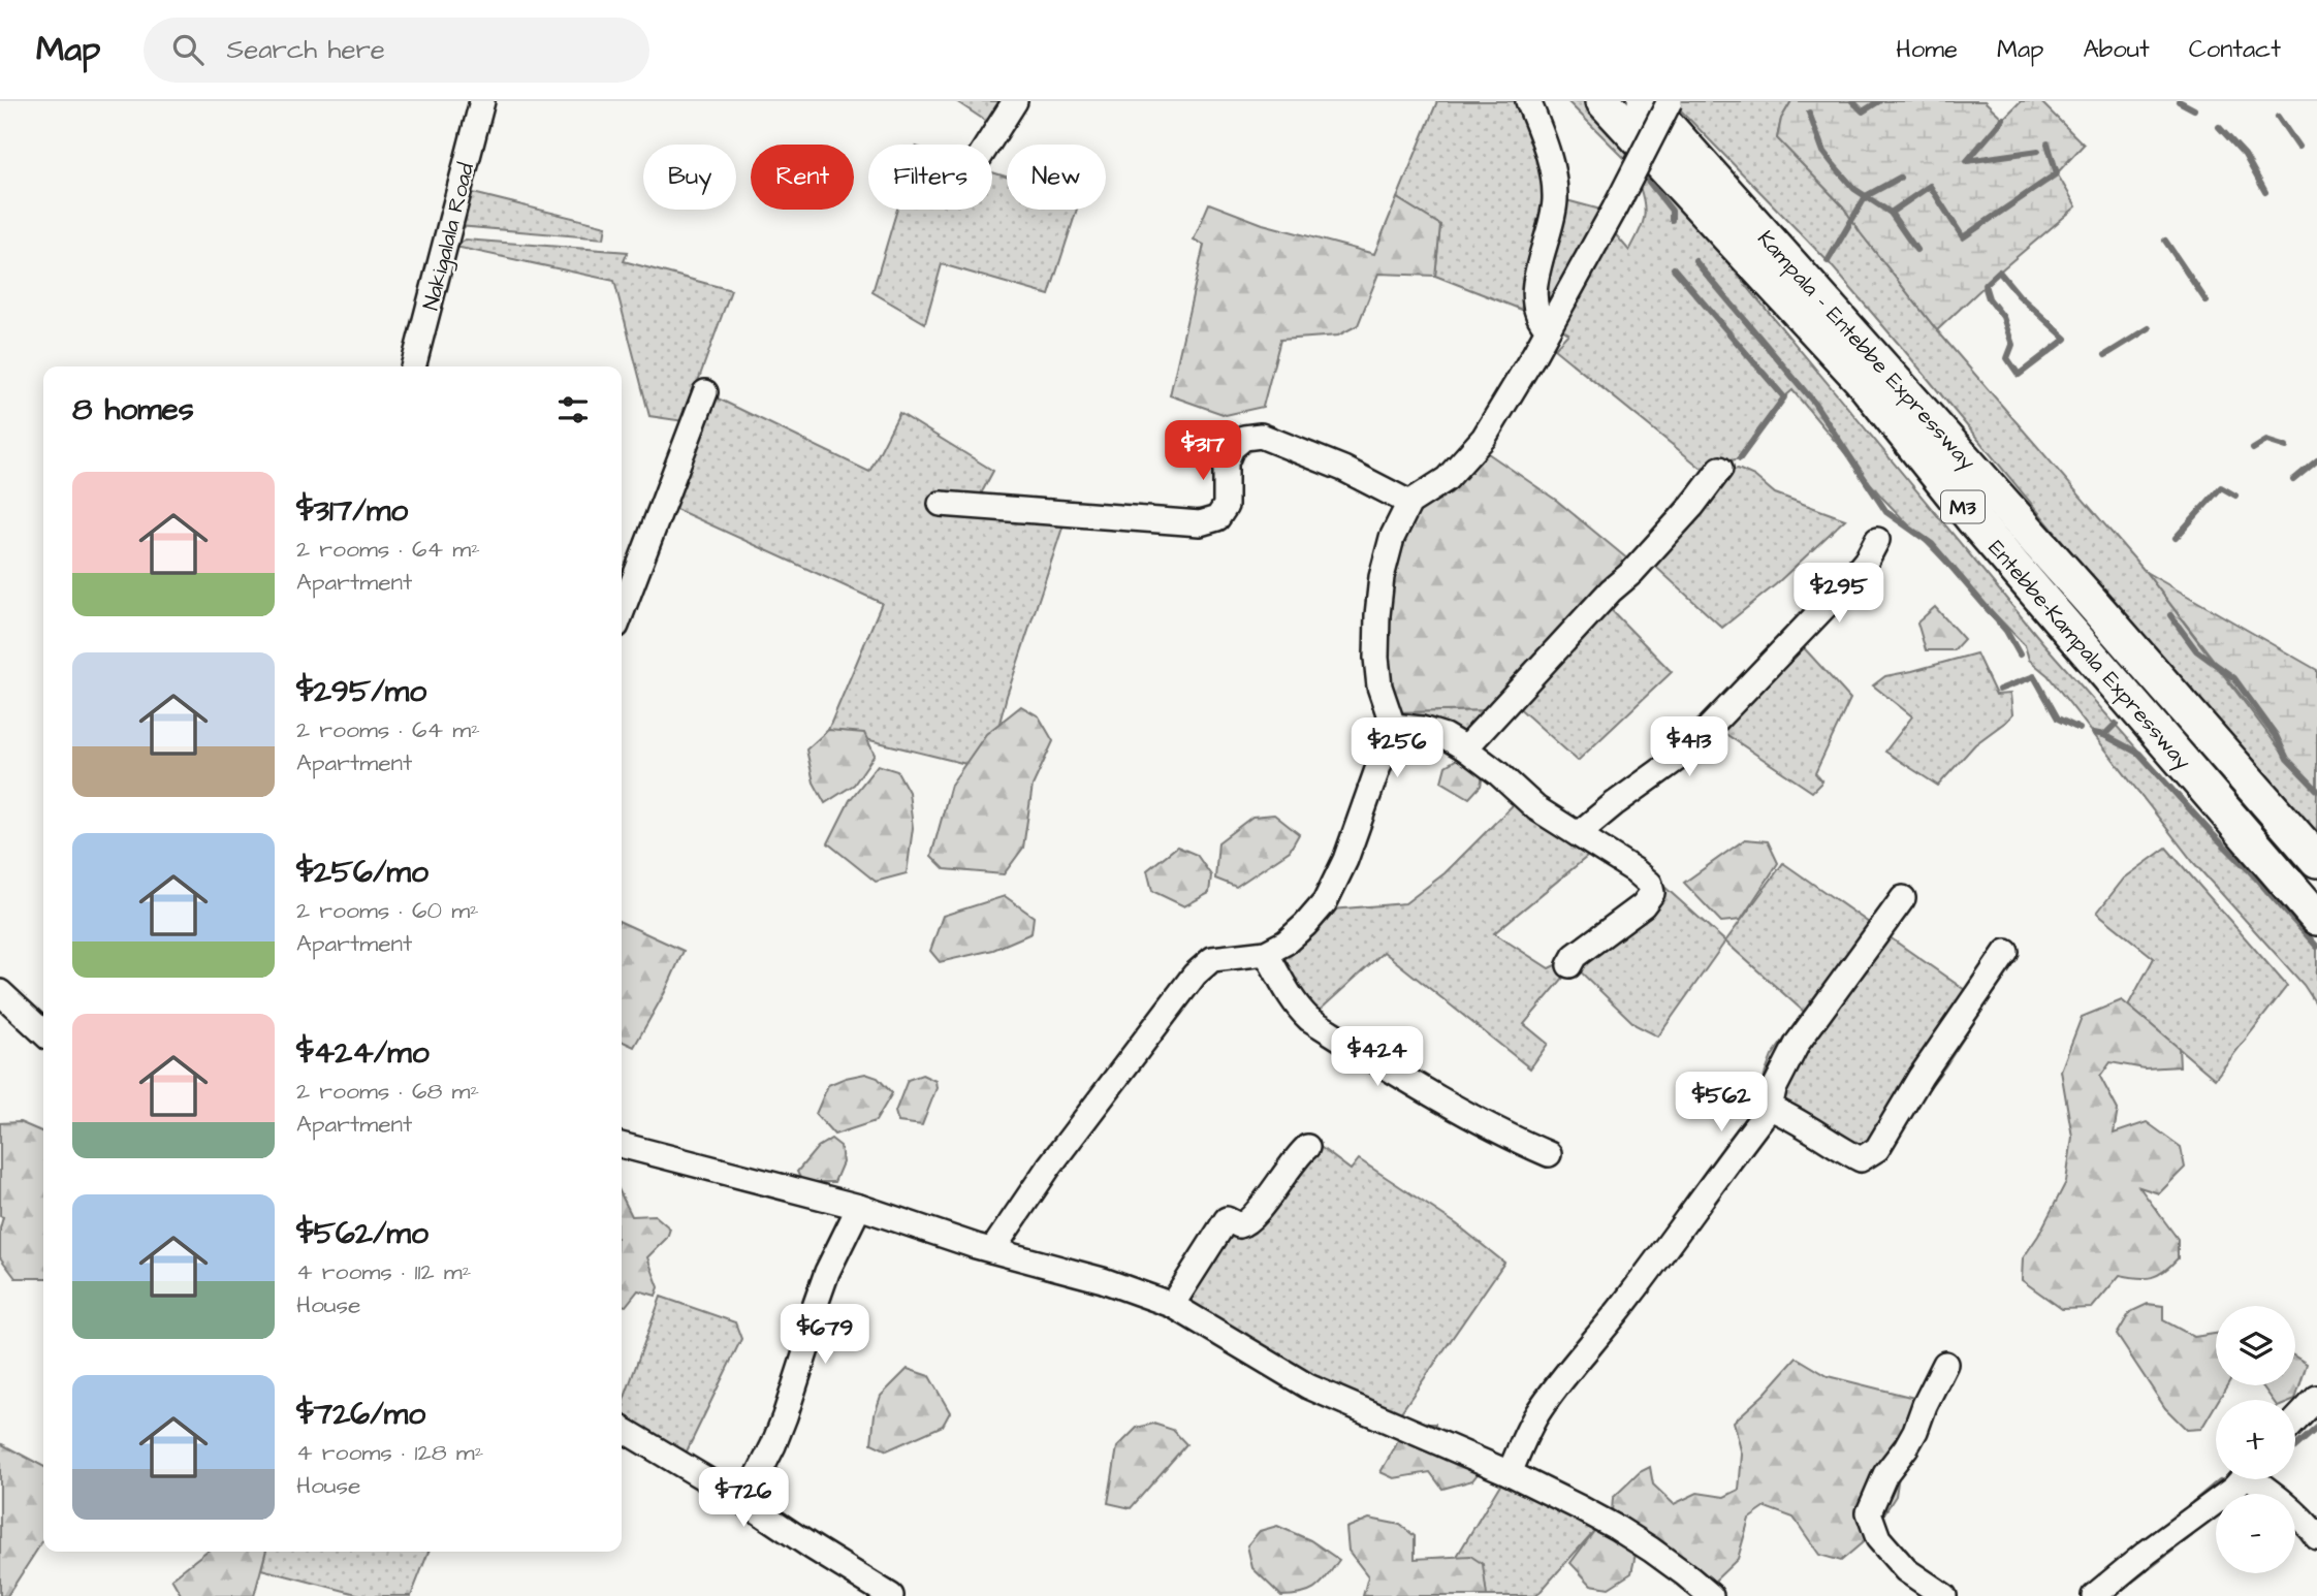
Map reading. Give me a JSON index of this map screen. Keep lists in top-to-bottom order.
{
  "streets": {
    "highway": ["Kampala - Entebbe Expressway", "M3", "Entebbe-Kampala Expressway"],
    "street": ["Nakigalala Road"]
  },
  "page": {
    "header": "Map",
    "search": "Search here",
    "nav": [
      "Home",
      "Map",
      "About",
      "Contact"
    ],
    "chip": [
      "Buy",
      "Rent",
      "Filters",
      "New"
    ],
    "heading": "8 homes",
    "price": [
      "$317",
      "$295",
      "$413",
      "$256",
      "$424",
      "$562",
      "$679",
      "$726"
    ],
    "list": [
      {
        "name": "$317/mo",
        "note": "2 rooms · 64 m² · Apartment"
      },
      {
        "name": "$295/mo",
        "note": "2 rooms · 64 m² · Apartment"
      },
      {
        "name": "$256/mo",
        "note": "2 rooms · 60 m² · Apartment"
      },
      {
        "name": "$424/mo",
        "note": "2 rooms · 68 m² · Apartment"
      },
      {
        "name": "$562/mo",
        "note": "4 rooms · 112 m² · House"
      },
      {
        "name": "$726/mo",
        "note": "4 rooms · 128 m² · House"
      }
    ],
    "map_buttons": ["+", "−"]
  }
}
